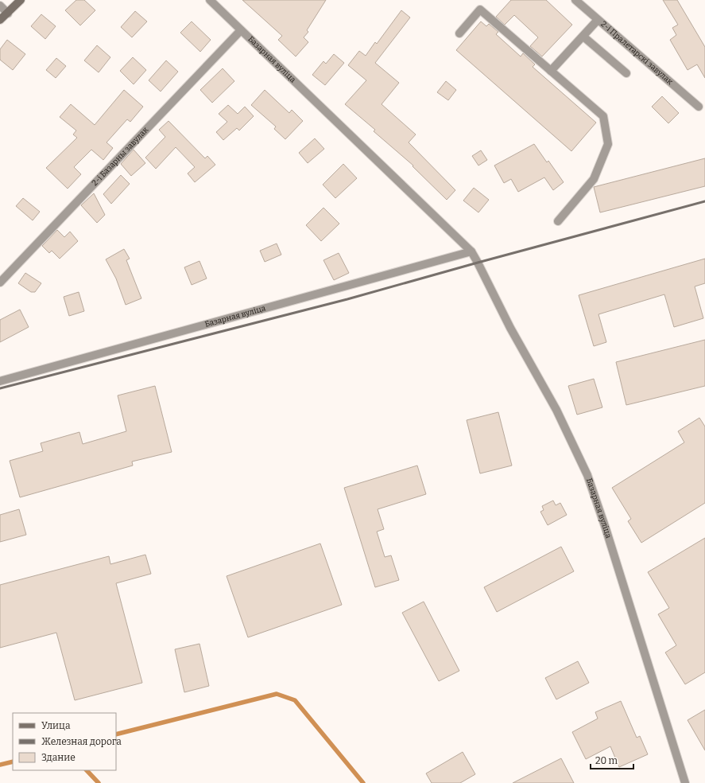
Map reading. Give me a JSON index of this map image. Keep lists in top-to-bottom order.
{
  "streets": {
    "street": ["2-і Пралетарскі завулак", "Базарная вуліца", "2-і Базарны завулак"]
  },
  "crossings": [
    ["Базарная вуліца", "2-і Базарны завулак"]
  ],
  "legend": ["Улица", "Железная дорога", "Здание"],
  "scale_bar": "20 m"
}
